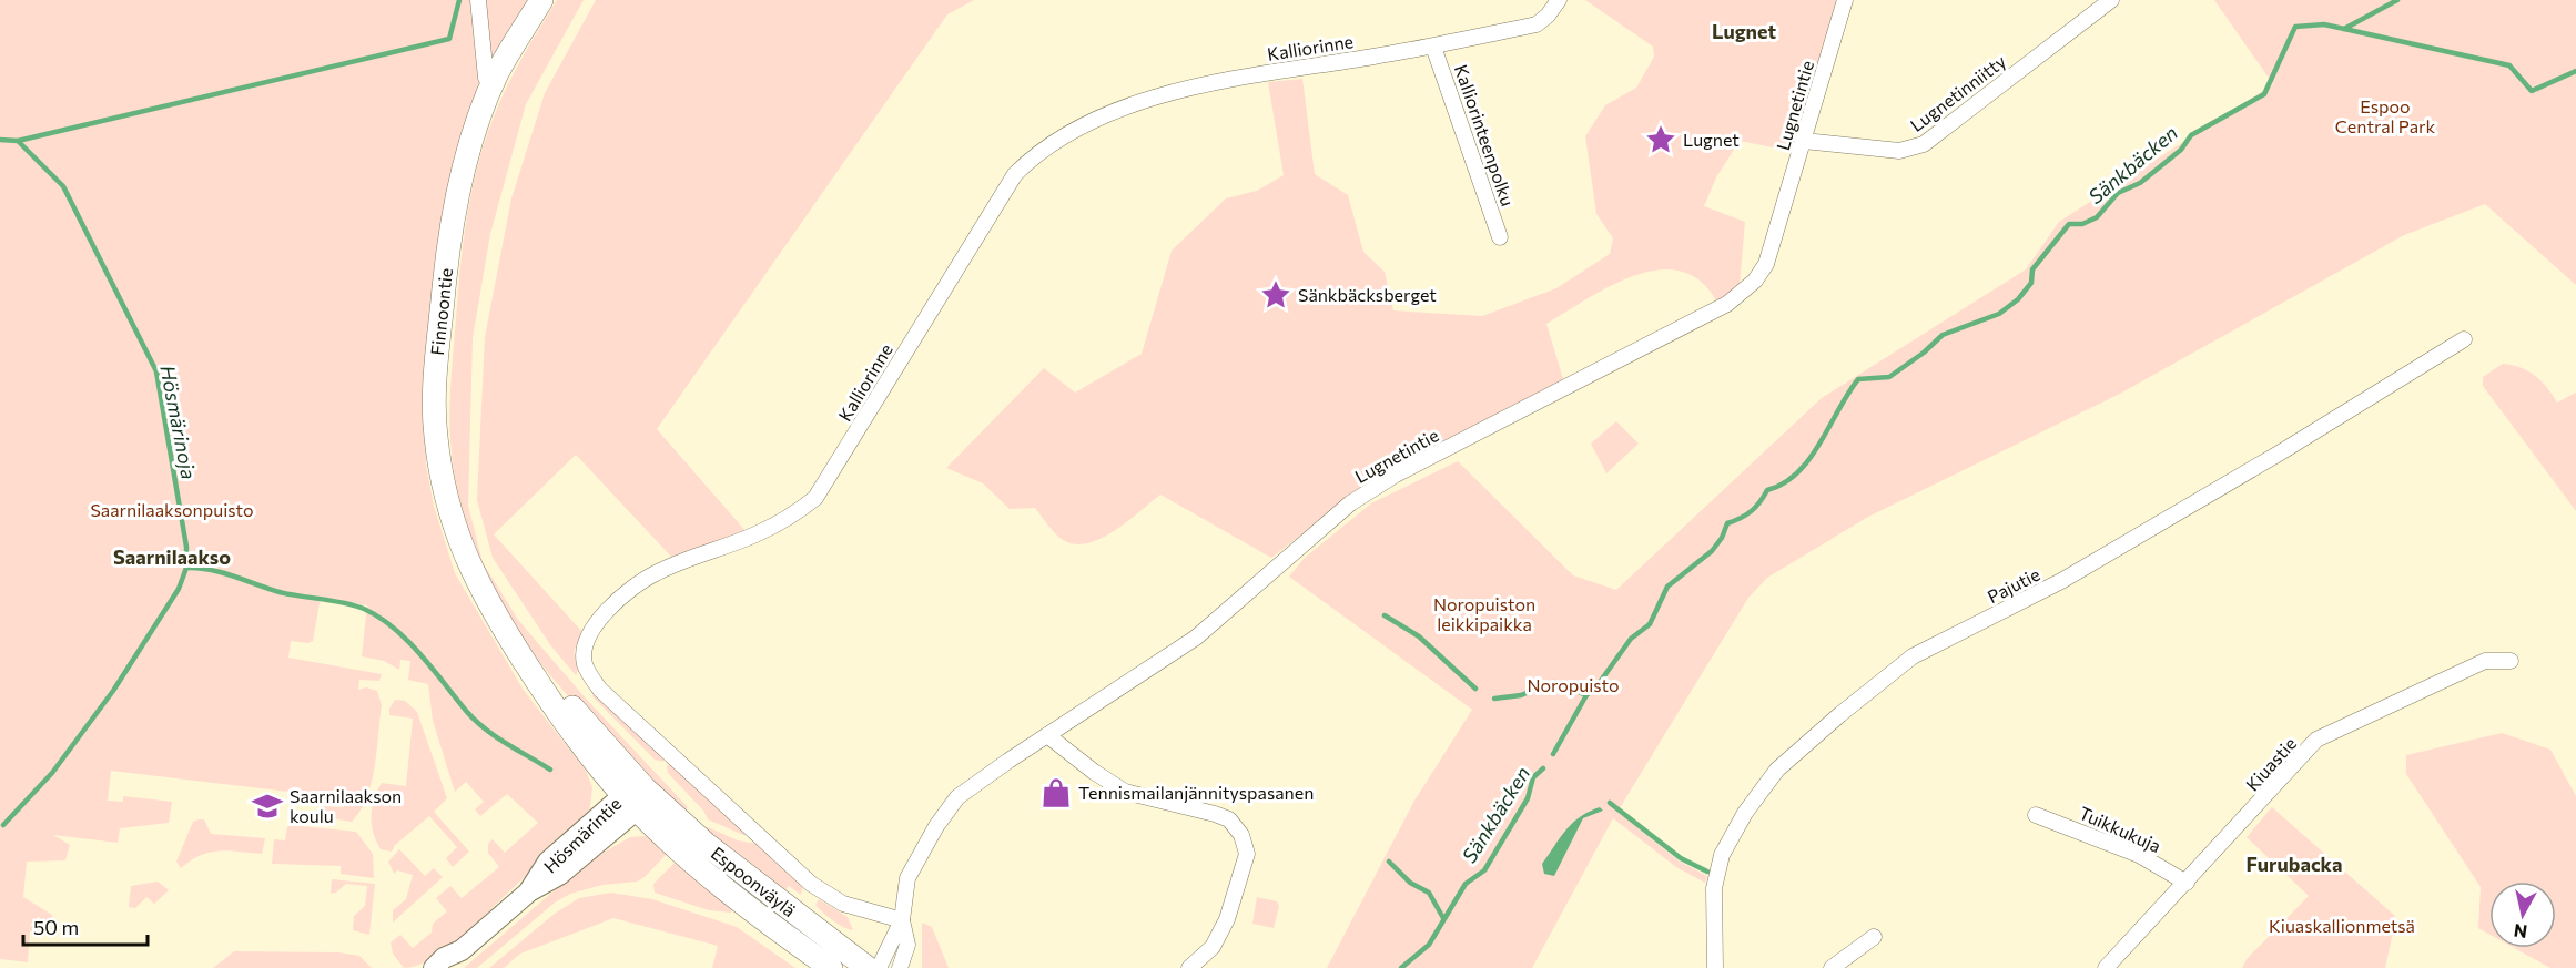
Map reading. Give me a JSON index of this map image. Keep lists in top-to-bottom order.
{
  "streets": {
    "main road": ["Finnoontie", "Espoonväylä"],
    "street": [
      "Kalliorinne",
      "Lugnetinniitty",
      "Lugnetintie",
      "Kalliorinteenpolku",
      "Pajutie",
      "Kiuastie",
      "Tuikkukuja",
      "Hösmärintie"
    ]
  },
  "crossings": [
    ["Kalliorinne", "Lugnetintie"],
    ["Kalliorinne", "Kalliorinteenpolku"],
    ["Lugnetinniitty", "Lugnetintie"],
    ["Finnoontie", "Hösmärintie"],
    ["Finnoontie", "Espoonväylä"],
    ["Kiuastie", "Tuikkukuja"],
    ["Hösmärintie", "Espoonväylä"]
  ],
  "districts": ["Lugnet", "Saarnilaakso", "Furubacka"],
  "water": ["Sänkbäcken", "Hösmärinoja"],
  "parks": [
    "Espoo Central Park",
    "Saarnilaaksonpuisto",
    "Noropuiston leikkipaikka",
    "Noropuisto",
    "Kiuaskallionmetsä"
  ],
  "places": {
    "place": ["Lugnet", "Sänkbäcksberget"],
    "shop": ["Tennismailanjännityspasanen"],
    "school or university": ["Saarnilaakson koulu"]
  },
  "scale_bar": "50 m",
  "north": "bottom"
}
